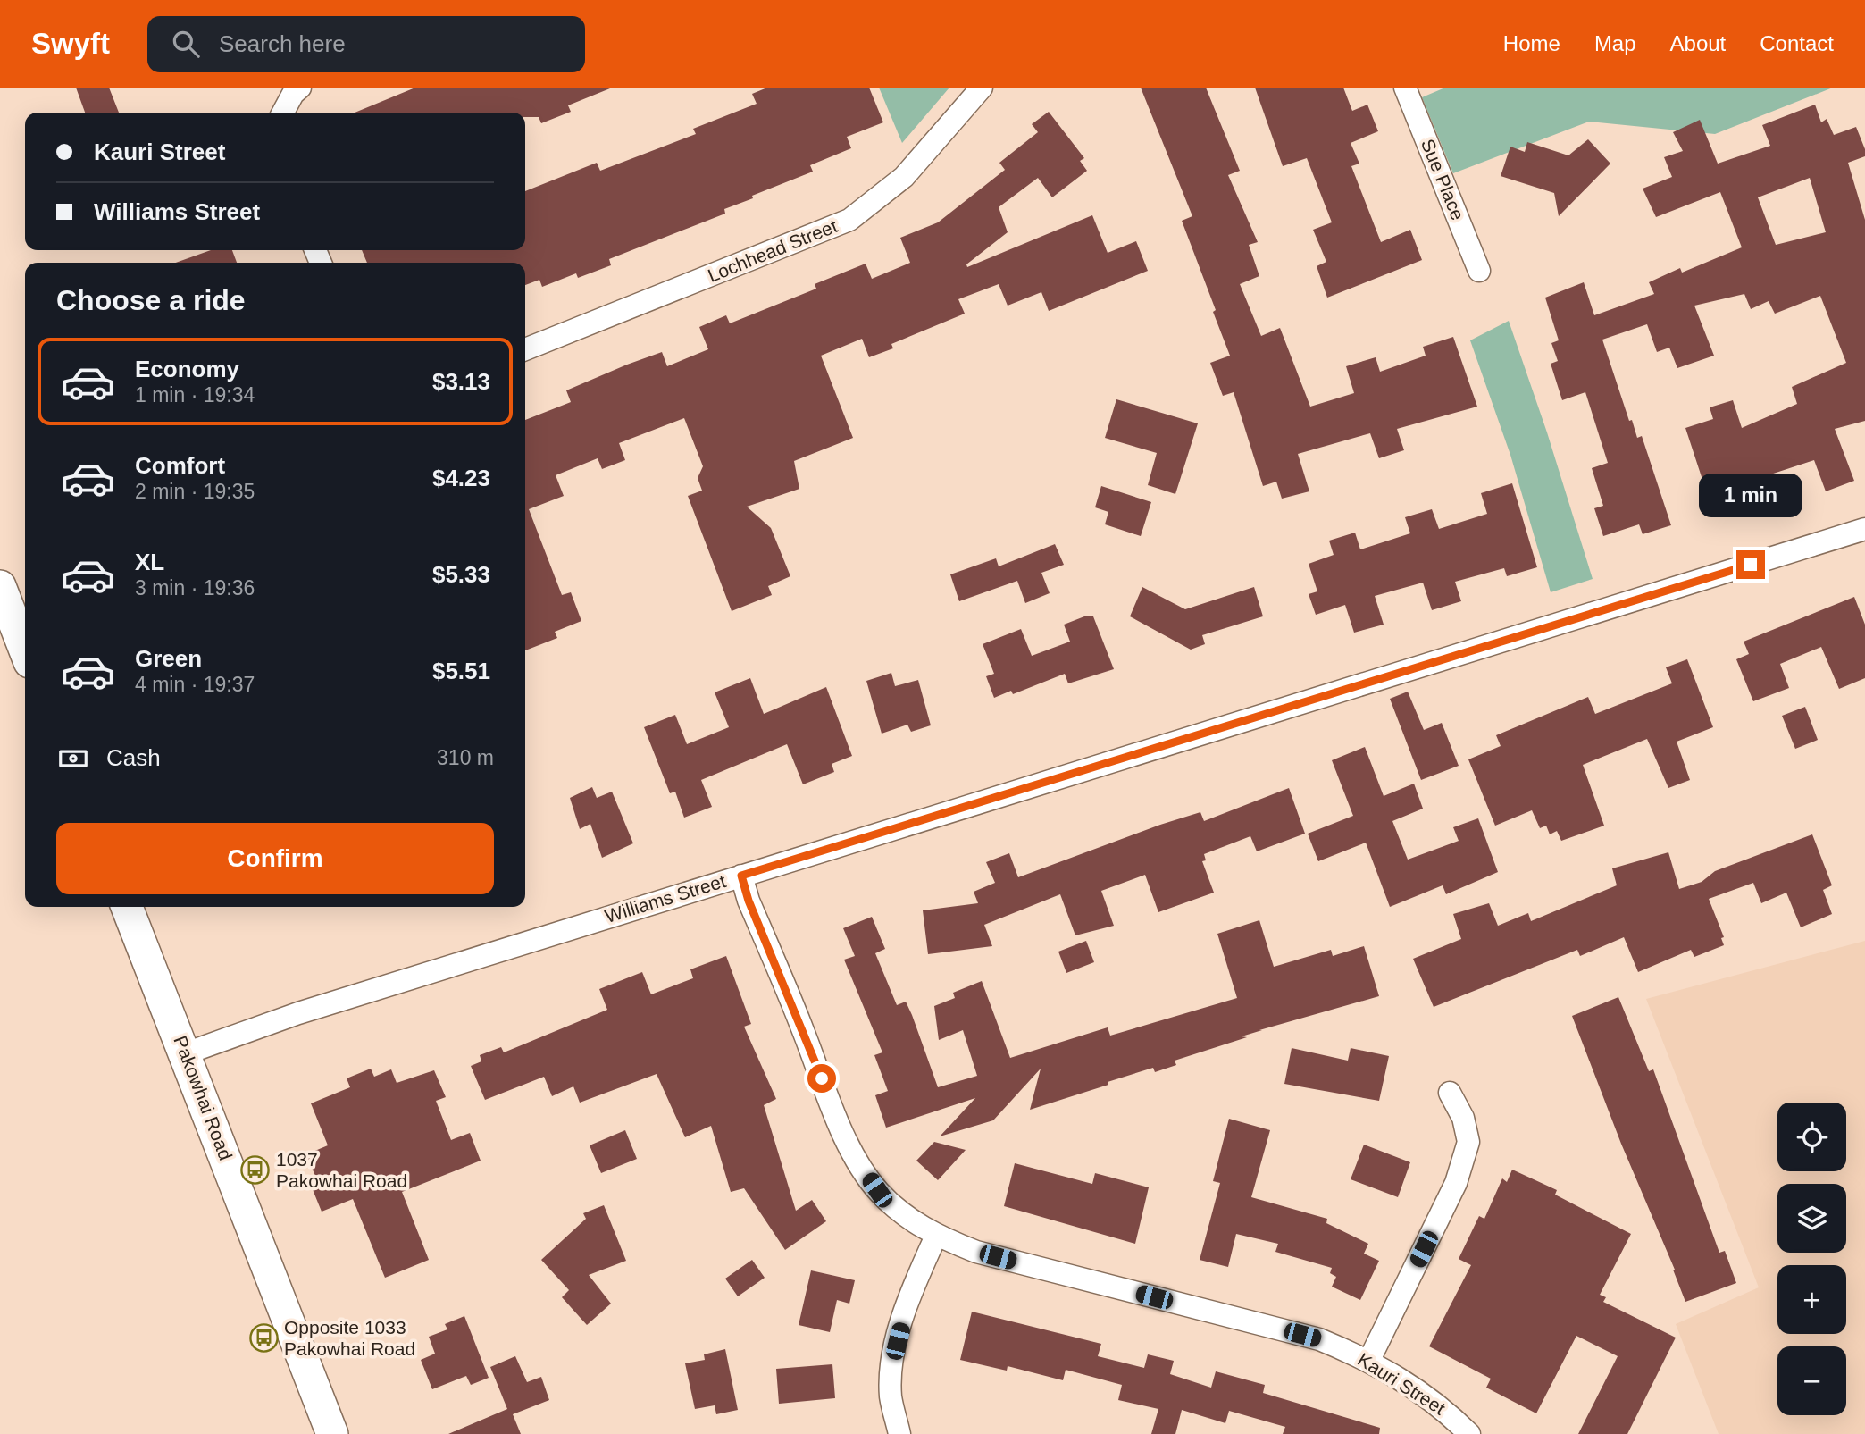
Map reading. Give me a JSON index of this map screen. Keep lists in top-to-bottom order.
{
  "streets": {
    "main road": ["Pakowhai Road"],
    "street": [
      "Sue Place",
      "Lochhead Street",
      "Williams Street",
      "Kauri Street"
    ]
  },
  "crossings": [
    ["Williams Street", "Pakowhai Road"],
    ["Williams Street", "Kauri Street"]
  ],
  "places": {
    "bus stop": ["1037 Pakowhai Road", "Opposite 1033 Pakowhai Road"]
  },
  "page": {
    "header": "Swyft",
    "search": "Search here",
    "nav": [
      "Home",
      "Map",
      "About",
      "Contact"
    ],
    "banner": ["Kauri Street", "Williams Street"],
    "heading": "Choose a ride",
    "list": [
      {
        "name": "Economy",
        "note": "1 min · 19:34",
        "value": "$3.13"
      },
      {
        "name": "Comfort",
        "note": "2 min · 19:35",
        "value": "$4.23"
      },
      {
        "name": "XL",
        "note": "3 min · 19:36",
        "value": "$5.33"
      },
      {
        "name": "Green",
        "note": "4 min · 19:37",
        "value": "$5.51"
      }
    ],
    "bubble": "1 min",
    "pay": ["Cash", "310 m"],
    "buttons": "Confirm",
    "map_buttons": ["+", "−"]
  }
}
